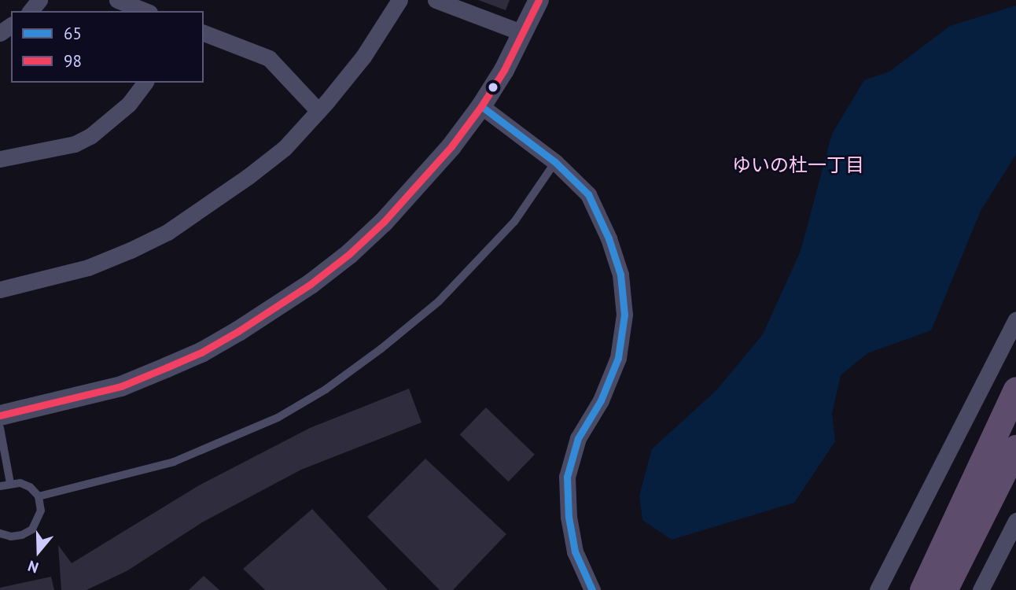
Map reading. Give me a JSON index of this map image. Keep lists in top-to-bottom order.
{
  "districts": ["ゆいの杜一丁目"],
  "lines": ["transit line 98", "transit line 65"],
  "legend": ["65", "98"],
  "north": "bottom"
}
